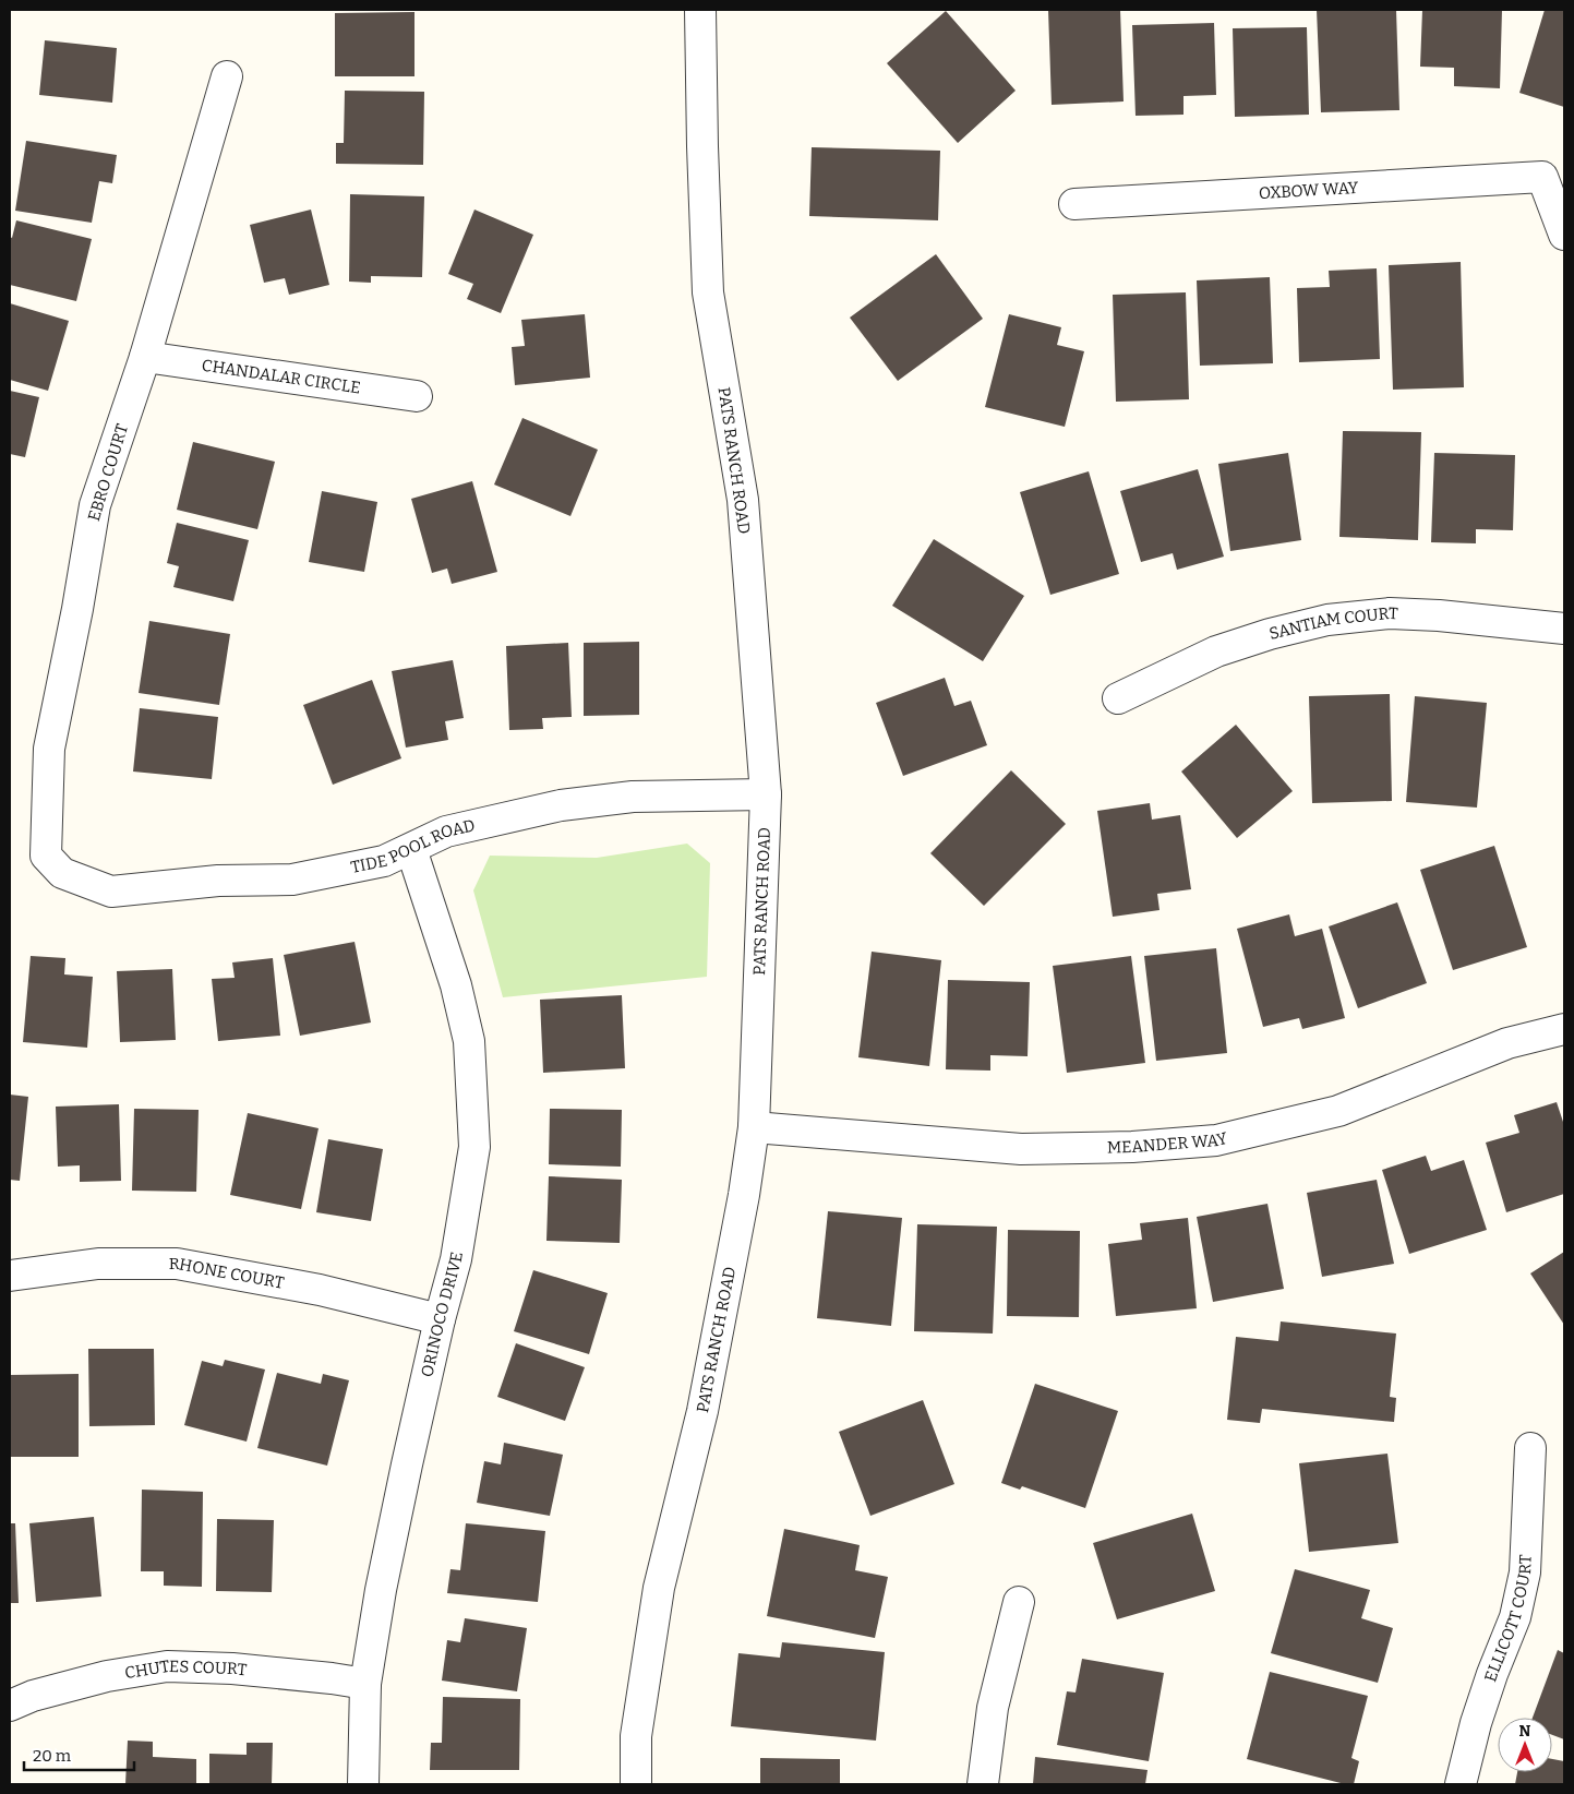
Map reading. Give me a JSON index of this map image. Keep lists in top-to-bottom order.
{
  "streets": {
    "street": [
      "OXBOW WAY",
      "CHANDALAR CIRCLE",
      "PATS RANCH ROAD",
      "EBRO COURT",
      "SANTIAM COURT",
      "TIDE POOL ROAD",
      "MEANDER WAY",
      "RHONE COURT",
      "ORINOCO DRIVE",
      "ELLICOTT COURT",
      "CHUTES COURT"
    ]
  },
  "crossings": [
    ["CHANDALAR CIRCLE", "EBRO COURT"],
    ["PATS RANCH ROAD", "TIDE POOL ROAD"],
    ["PATS RANCH ROAD", "MEANDER WAY"],
    ["EBRO COURT", "TIDE POOL ROAD"],
    ["TIDE POOL ROAD", "ORINOCO DRIVE"],
    ["RHONE COURT", "ORINOCO DRIVE"],
    ["ORINOCO DRIVE", "CHUTES COURT"]
  ],
  "scale_bar": "20 m",
  "north": "top"
}
